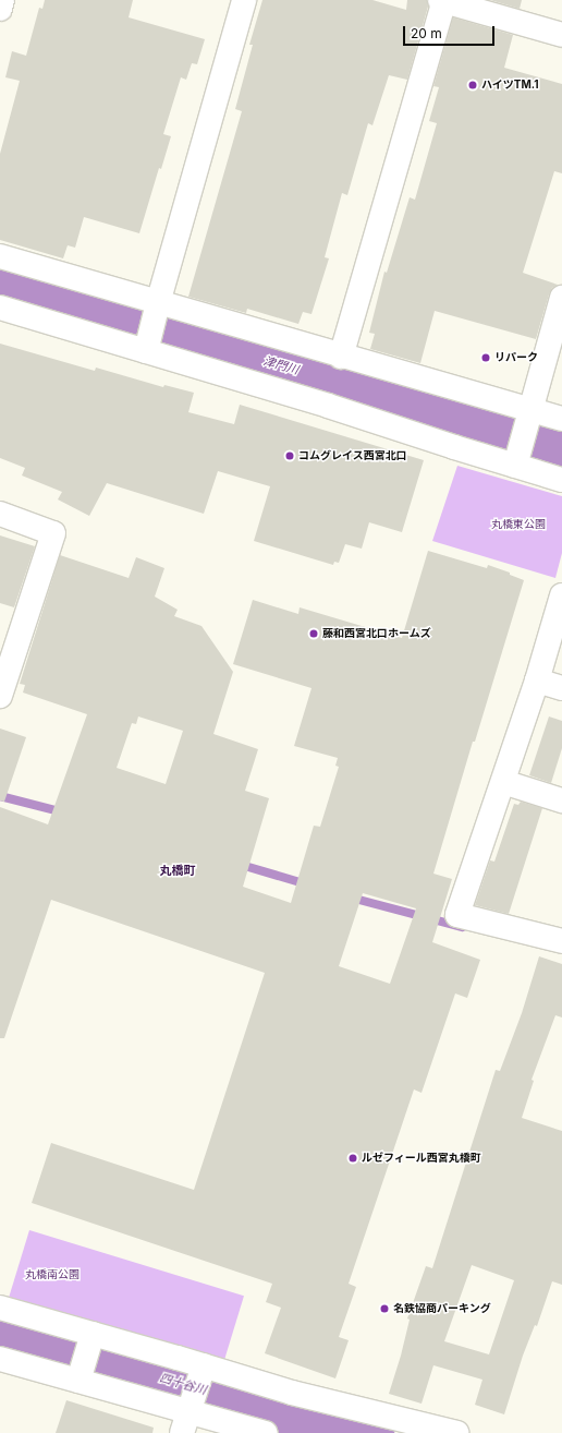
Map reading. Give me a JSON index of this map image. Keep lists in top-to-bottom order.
{
  "districts": ["丸橋町"],
  "water": ["津門川", "四十谷川"],
  "parks": ["丸橋東公園", "丸橋南公園"],
  "places": [
    "ハイツTM.1",
    "リパーク",
    "コムグレイス西宮北口",
    "藤和西宮北口ホームズ",
    "ルゼフィール西宮丸橋町",
    "名鉄協商パーキング"
  ],
  "scale_bar": "20 m"
}
